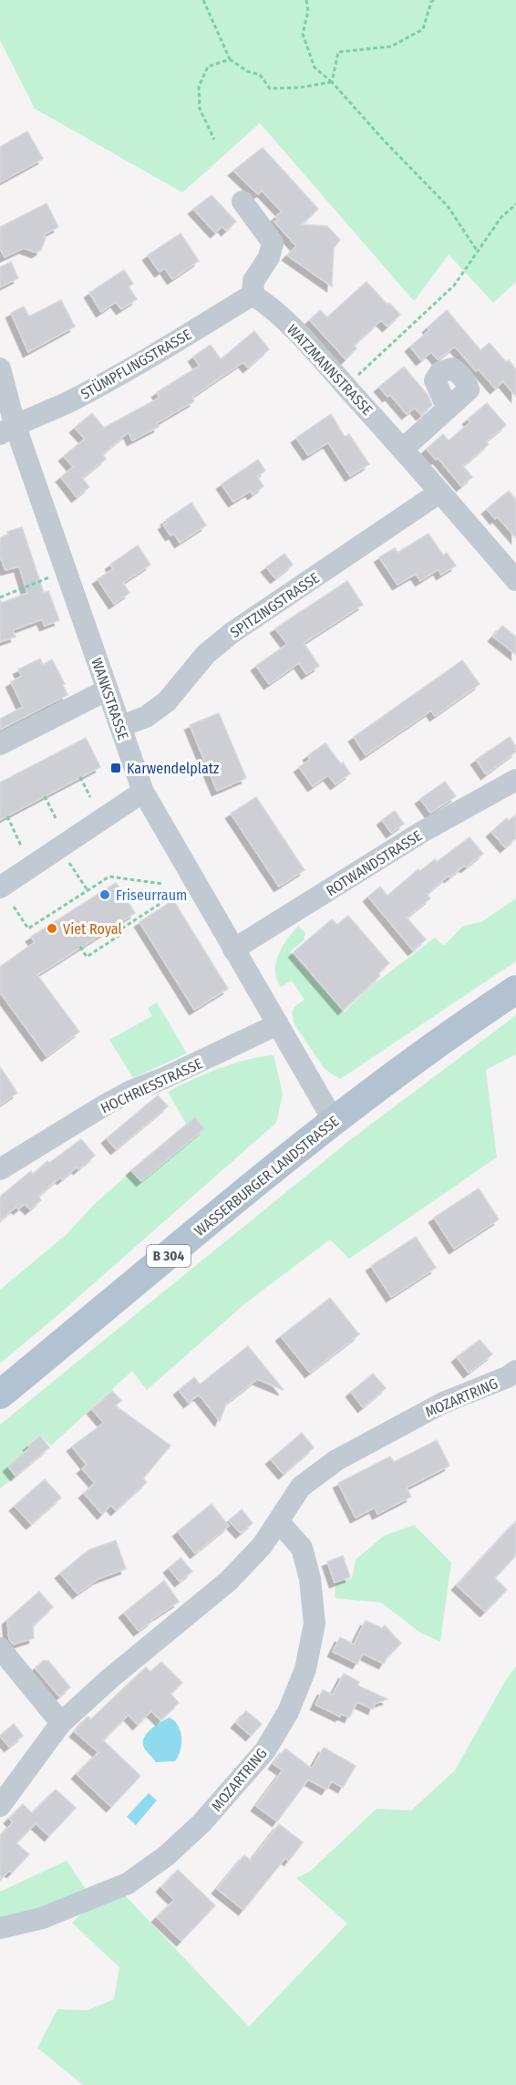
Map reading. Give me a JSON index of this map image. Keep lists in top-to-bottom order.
{
  "streets": {
    "main road": ["WASSERBURGER LANDSTRASSE", "B 304"],
    "street": [
      "STÜMPFLINGSTRASSE",
      "WATZMANNSTRASSE",
      "SPITZINGSTRASSE",
      "WANKSTRASSE",
      "ROTWANDSTRASSE",
      "HOCHRIESSTRASSE",
      "MOZARTRING"
    ]
  },
  "crossings": [
    ["STÜMPFLINGSTRASSE", "WATZMANNSTRASSE"],
    ["STÜMPFLINGSTRASSE", "WANKSTRASSE"],
    ["WATZMANNSTRASSE", "SPITZINGSTRASSE"],
    ["SPITZINGSTRASSE", "WANKSTRASSE"],
    ["WANKSTRASSE", "ROTWANDSTRASSE"],
    ["WANKSTRASSE", "HOCHRIESSTRASSE"],
    ["WANKSTRASSE", "WASSERBURGER LANDSTRASSE"]
  ],
  "places": {
    "transit": ["Karwendelplatz"],
    "other": ["Friseurraum", "Viet Royal"]
  }
}
